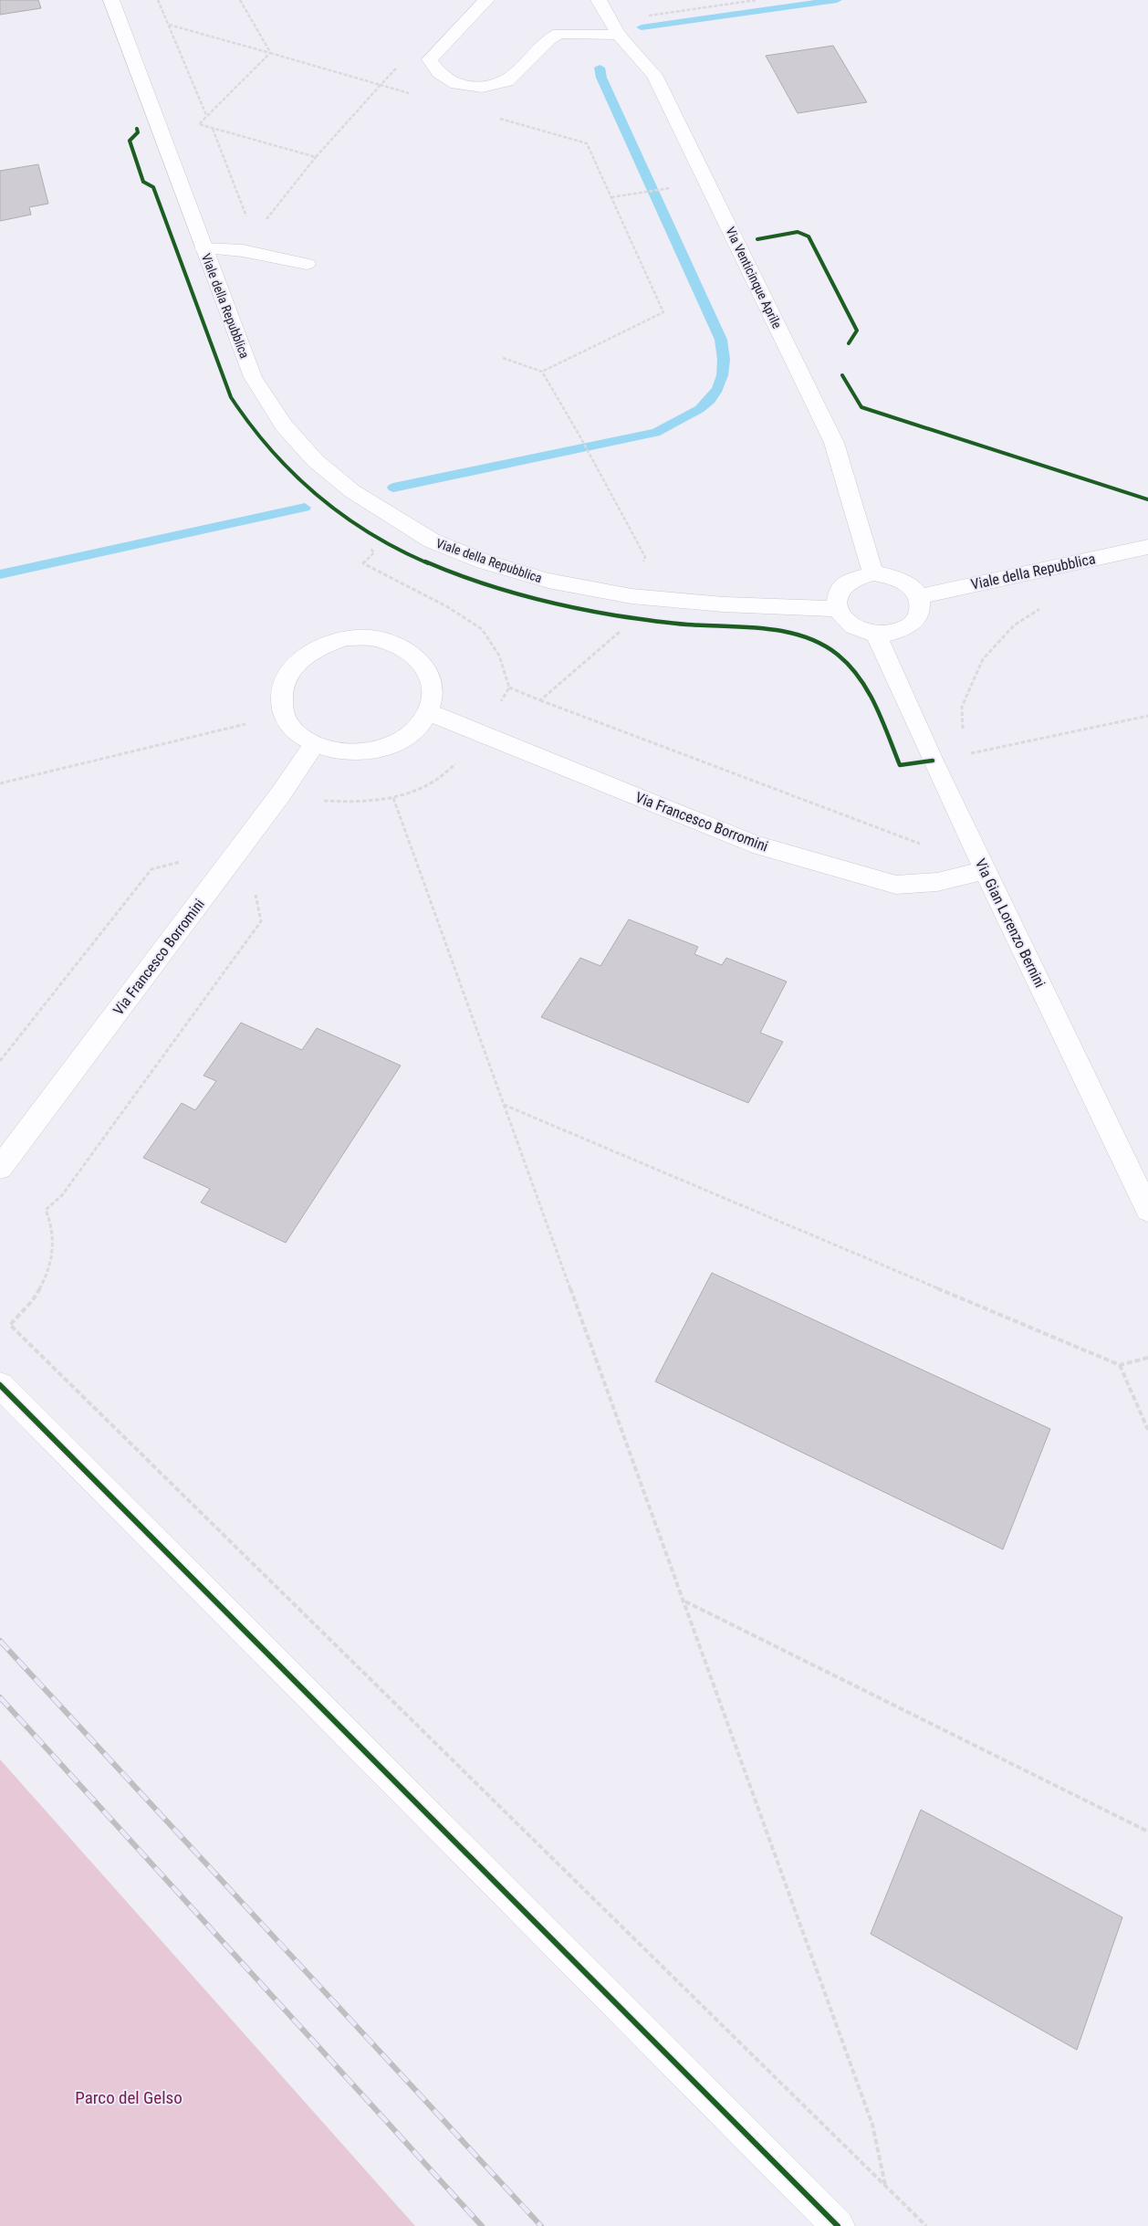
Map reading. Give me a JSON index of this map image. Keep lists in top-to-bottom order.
{
  "streets": {
    "street": [
      "Via Venticinque Aprile",
      "Viale della Repubblica",
      "Via Francesco Borromini",
      "Via Gian Lorenzo Bernini"
    ]
  },
  "crossings": [
    ["Via Venticinque Aprile", "Viale della Repubblica"],
    ["Via Venticinque Aprile", "Via Gian Lorenzo Bernini"],
    ["Viale della Repubblica", "Via Gian Lorenzo Bernini"],
    ["Via Francesco Borromini", "Via Gian Lorenzo Bernini"]
  ],
  "parks": ["Parco del Gelso"]
}
